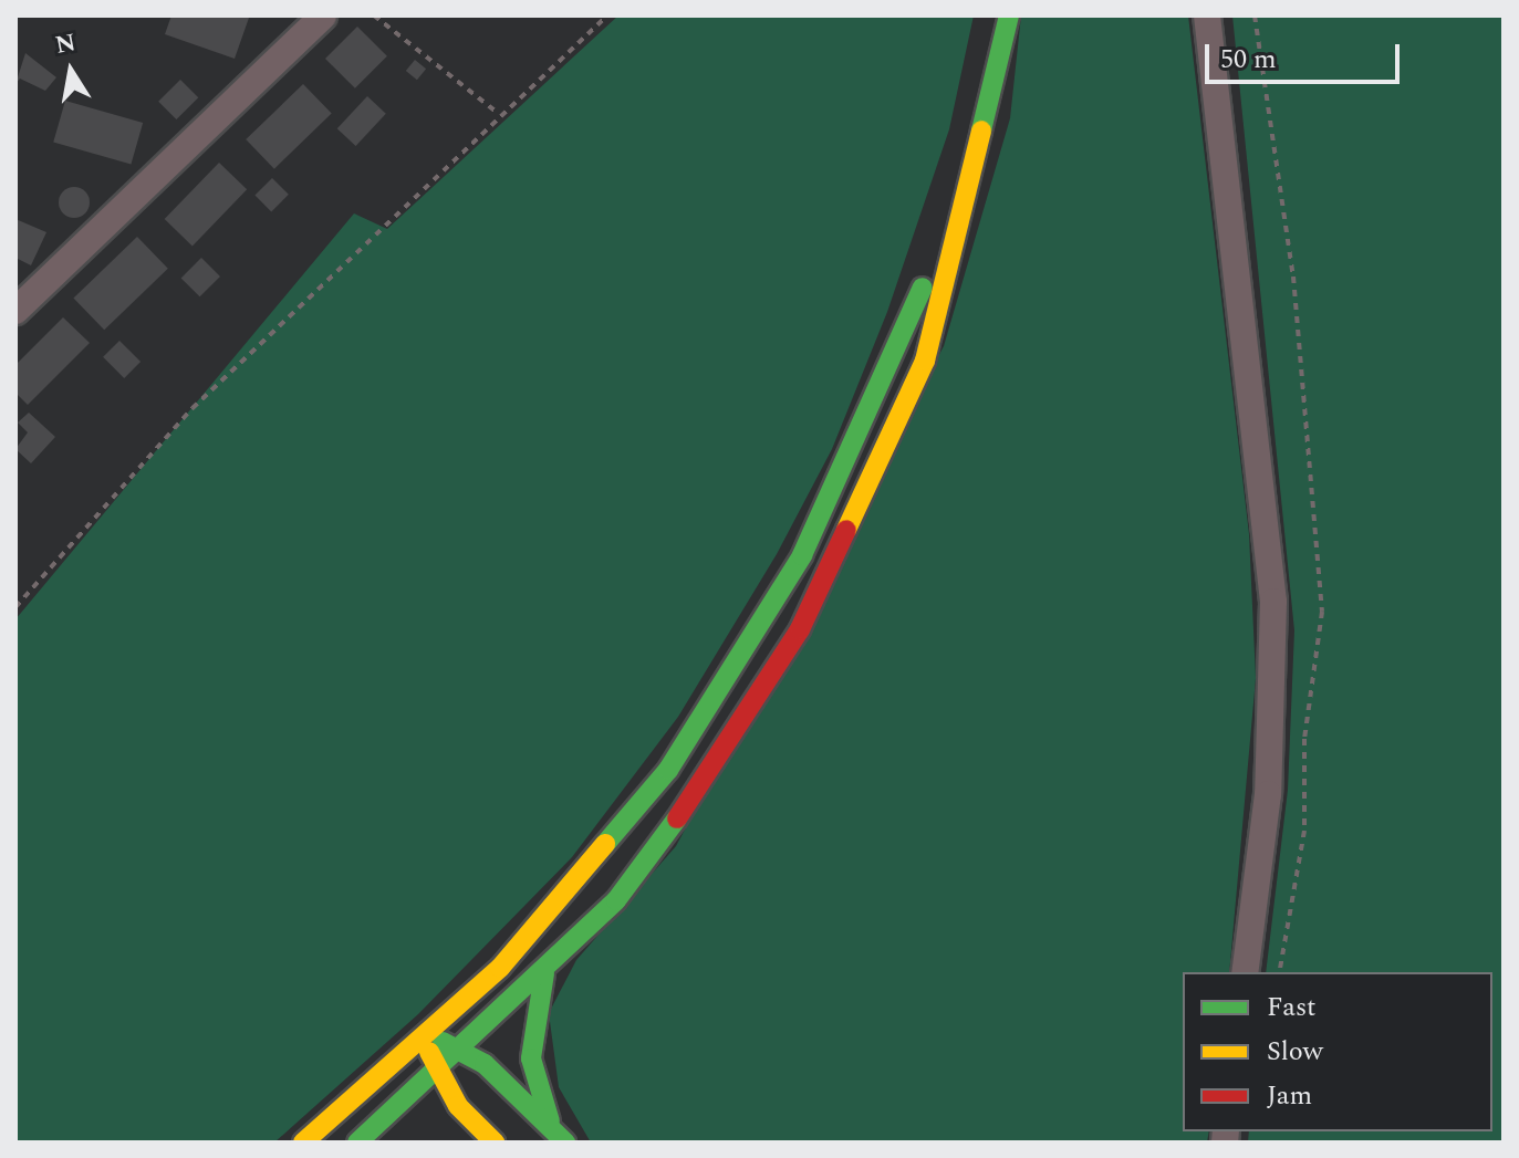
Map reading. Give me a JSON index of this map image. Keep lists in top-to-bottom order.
{
  "legend": ["Fast", "Slow", "Jam"],
  "scale_bar": "50 m",
  "north": "top"
}
